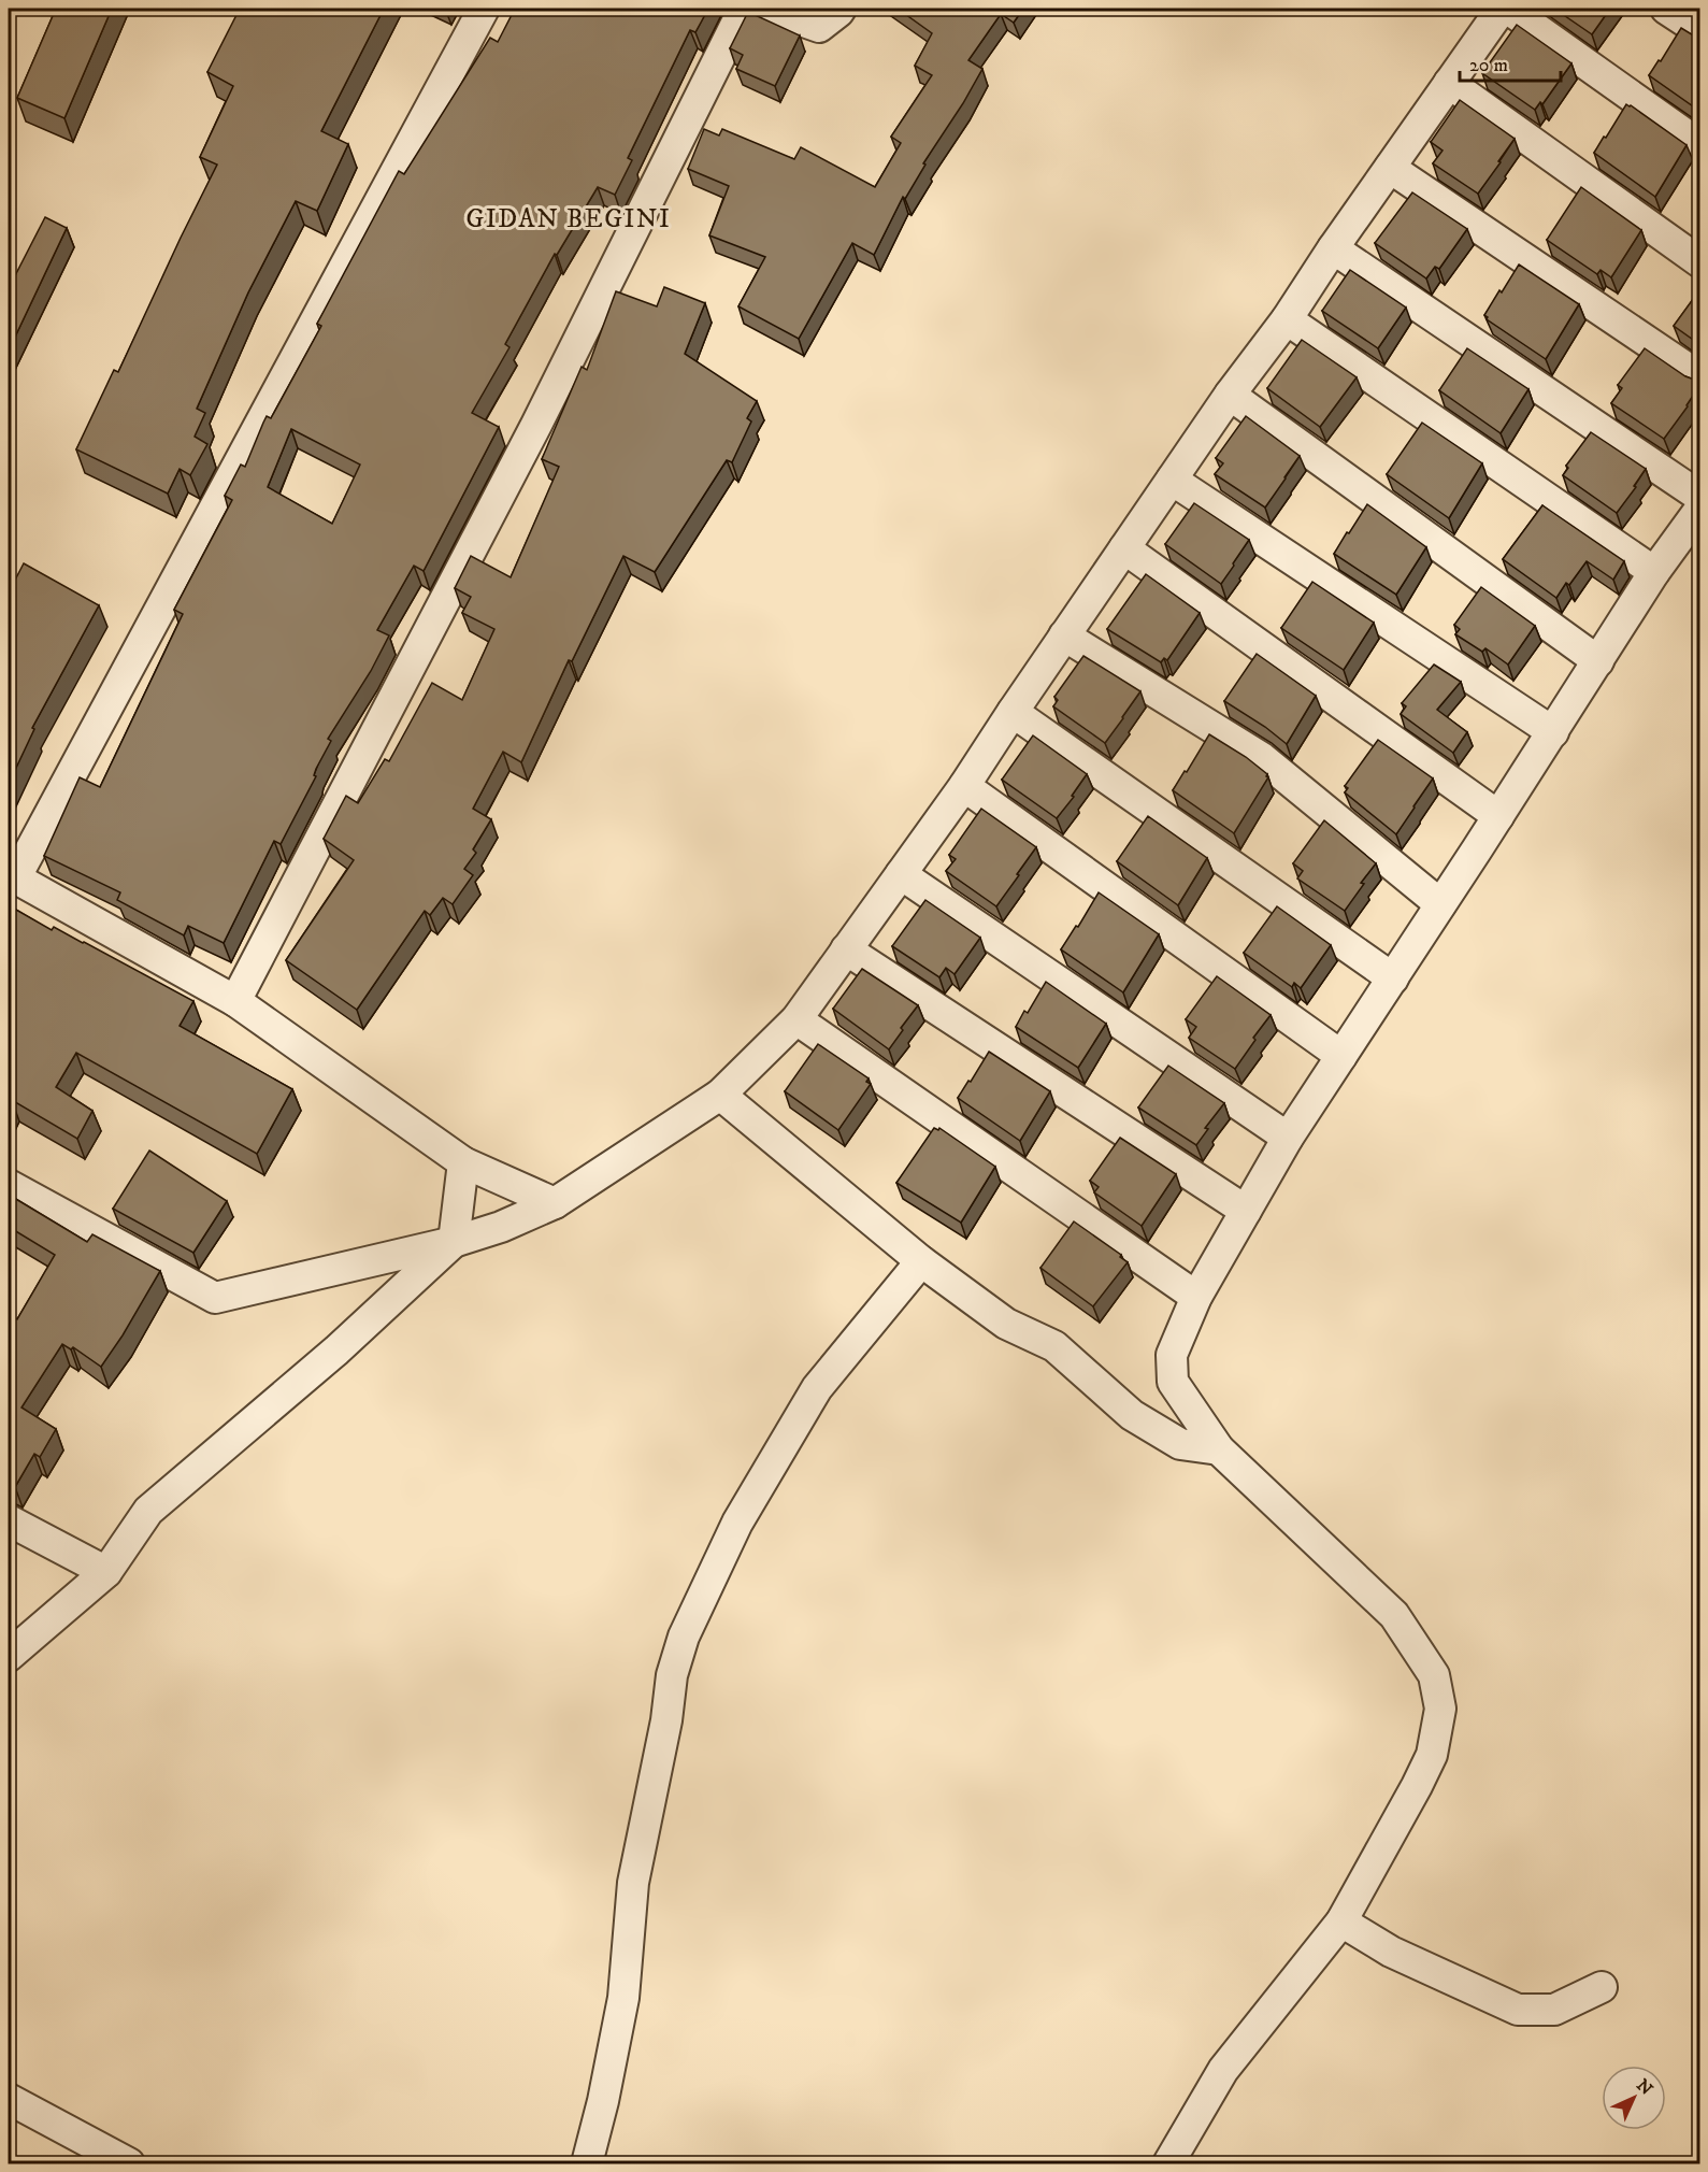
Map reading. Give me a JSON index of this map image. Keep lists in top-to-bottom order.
{
  "districts": ["GIDAN BEGINI"],
  "scale_bar": "20 m",
  "north": "top right"
}
